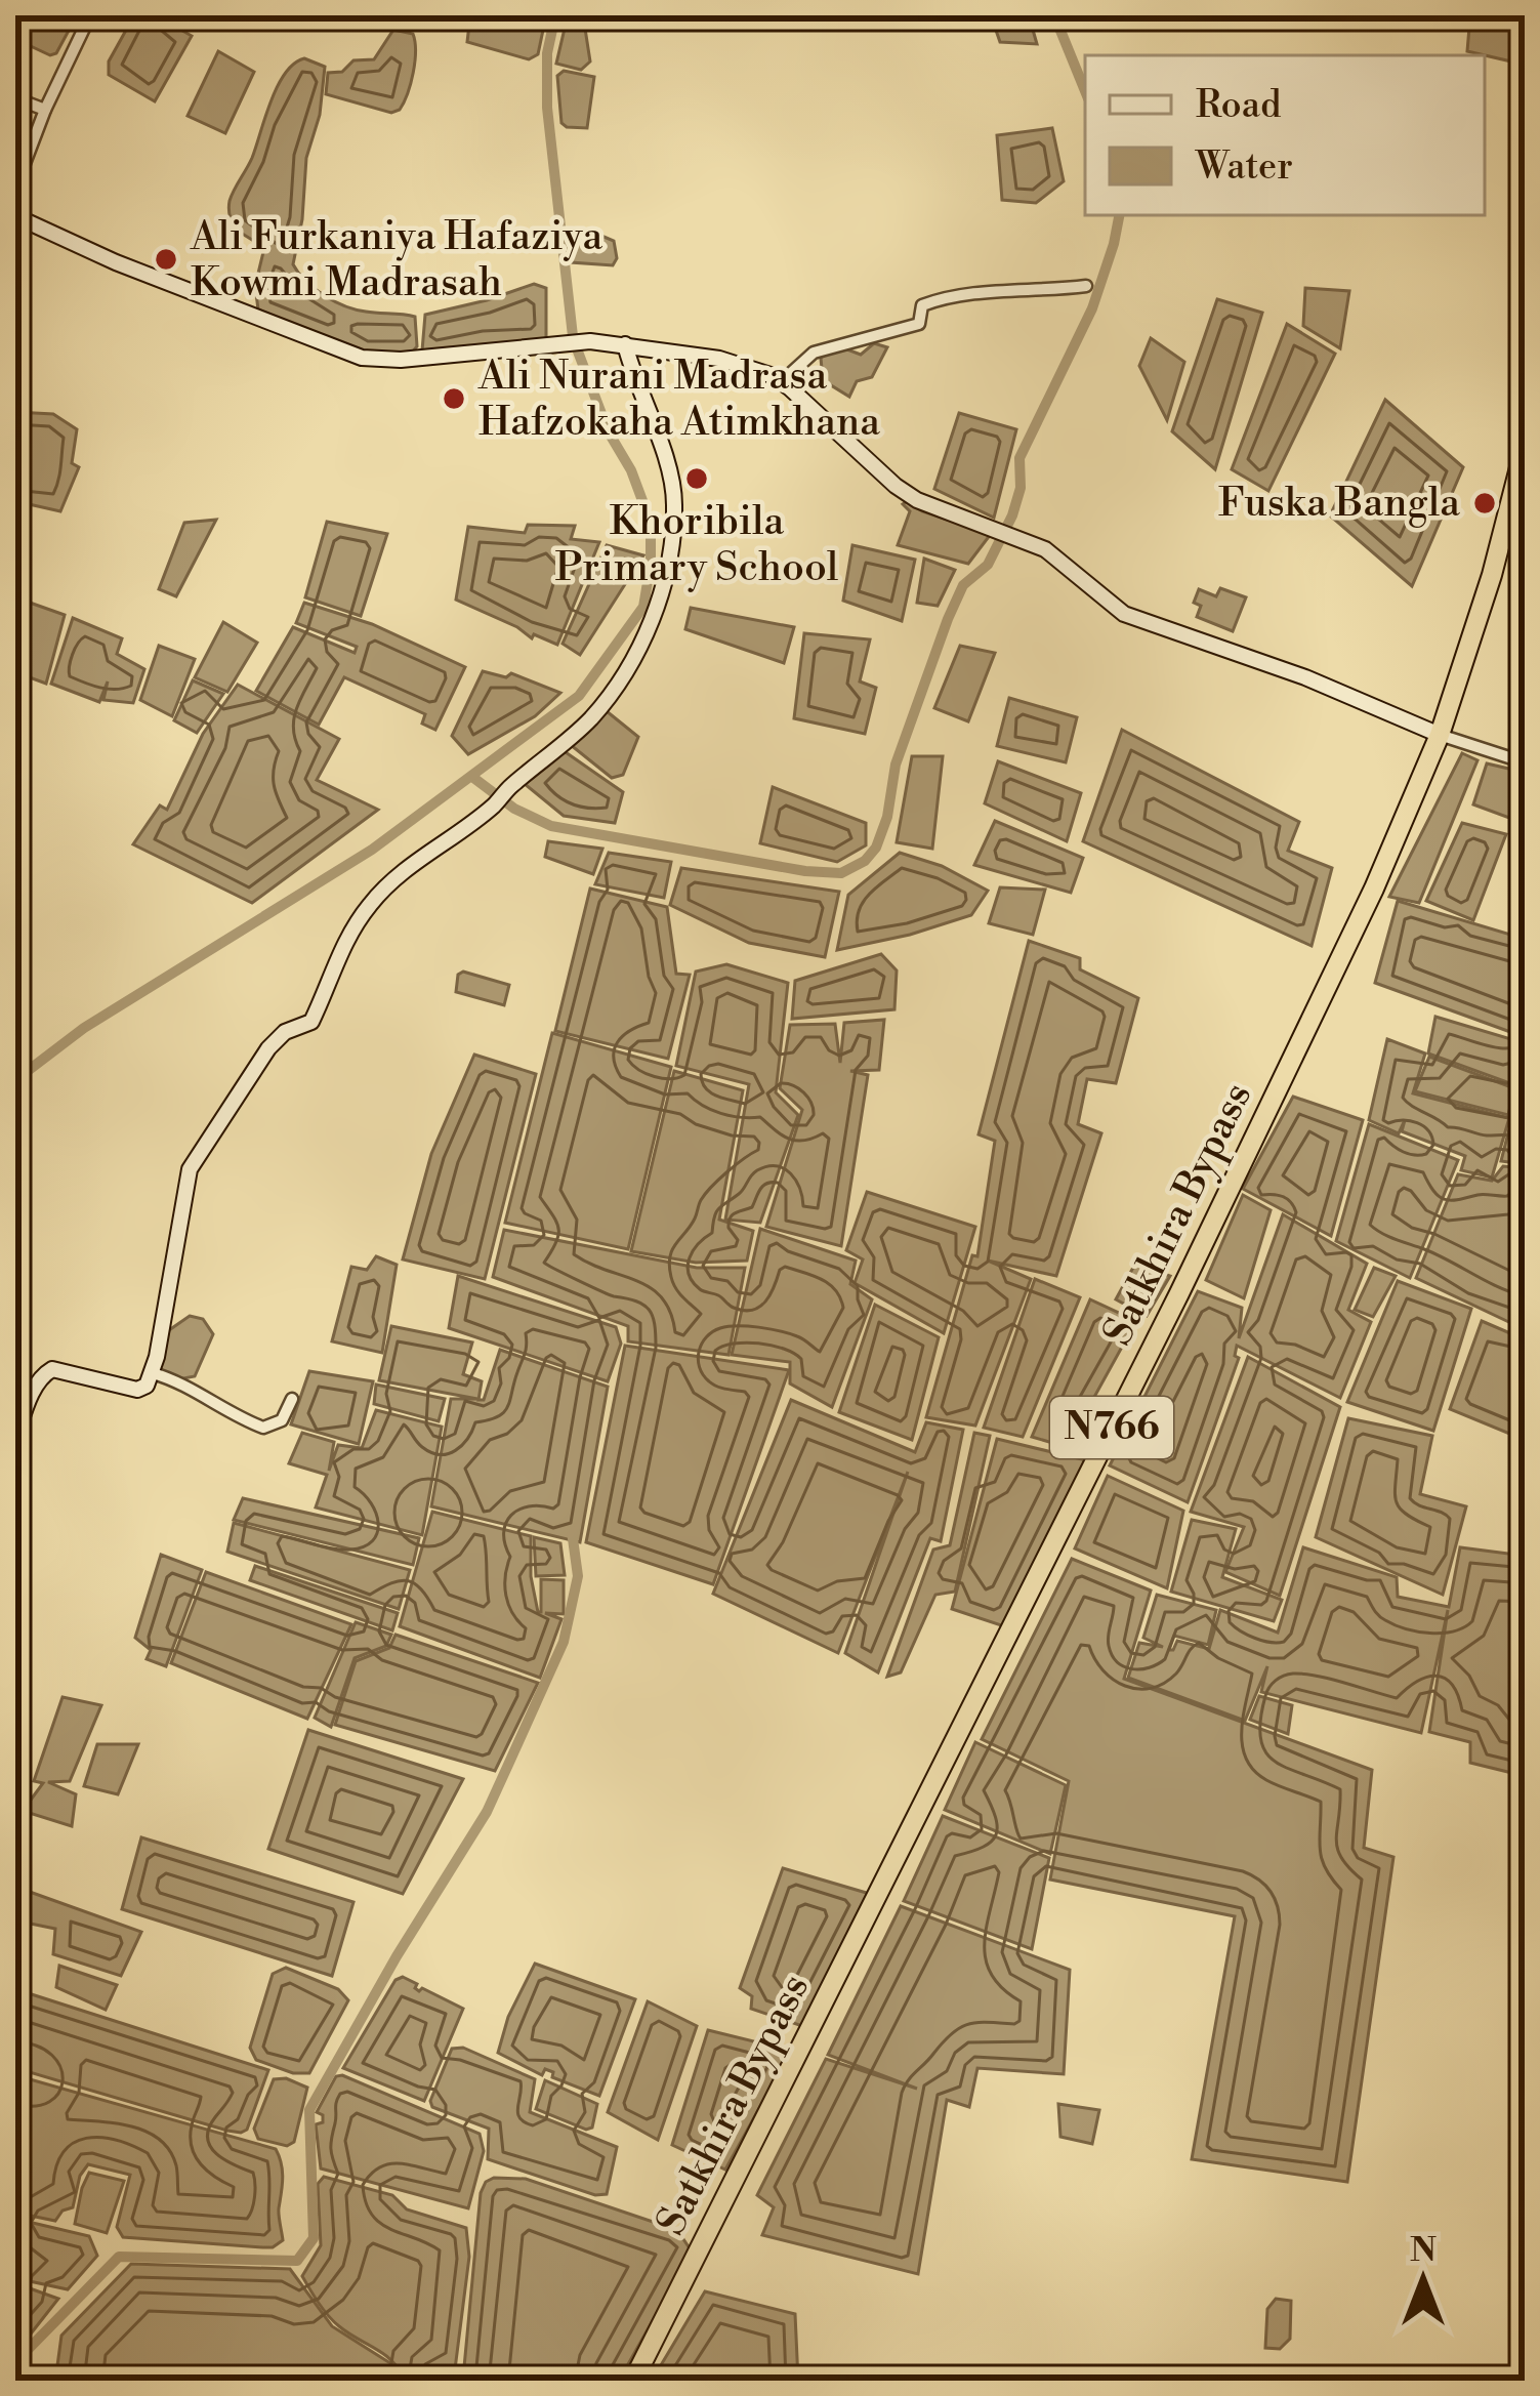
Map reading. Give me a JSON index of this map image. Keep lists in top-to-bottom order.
{
  "streets": {
    "highway": ["Satkhira Bypass", "N766"]
  },
  "places": [
    "Ali Furkaniya Hafaziya Kowmi Madrasah",
    "Ali Nurani Madrasa Hafzokaha Atimkhana",
    "Khoribila Primary School",
    "Fuska Bangla"
  ],
  "legend": ["Road", "Water"],
  "north": "top"
}
